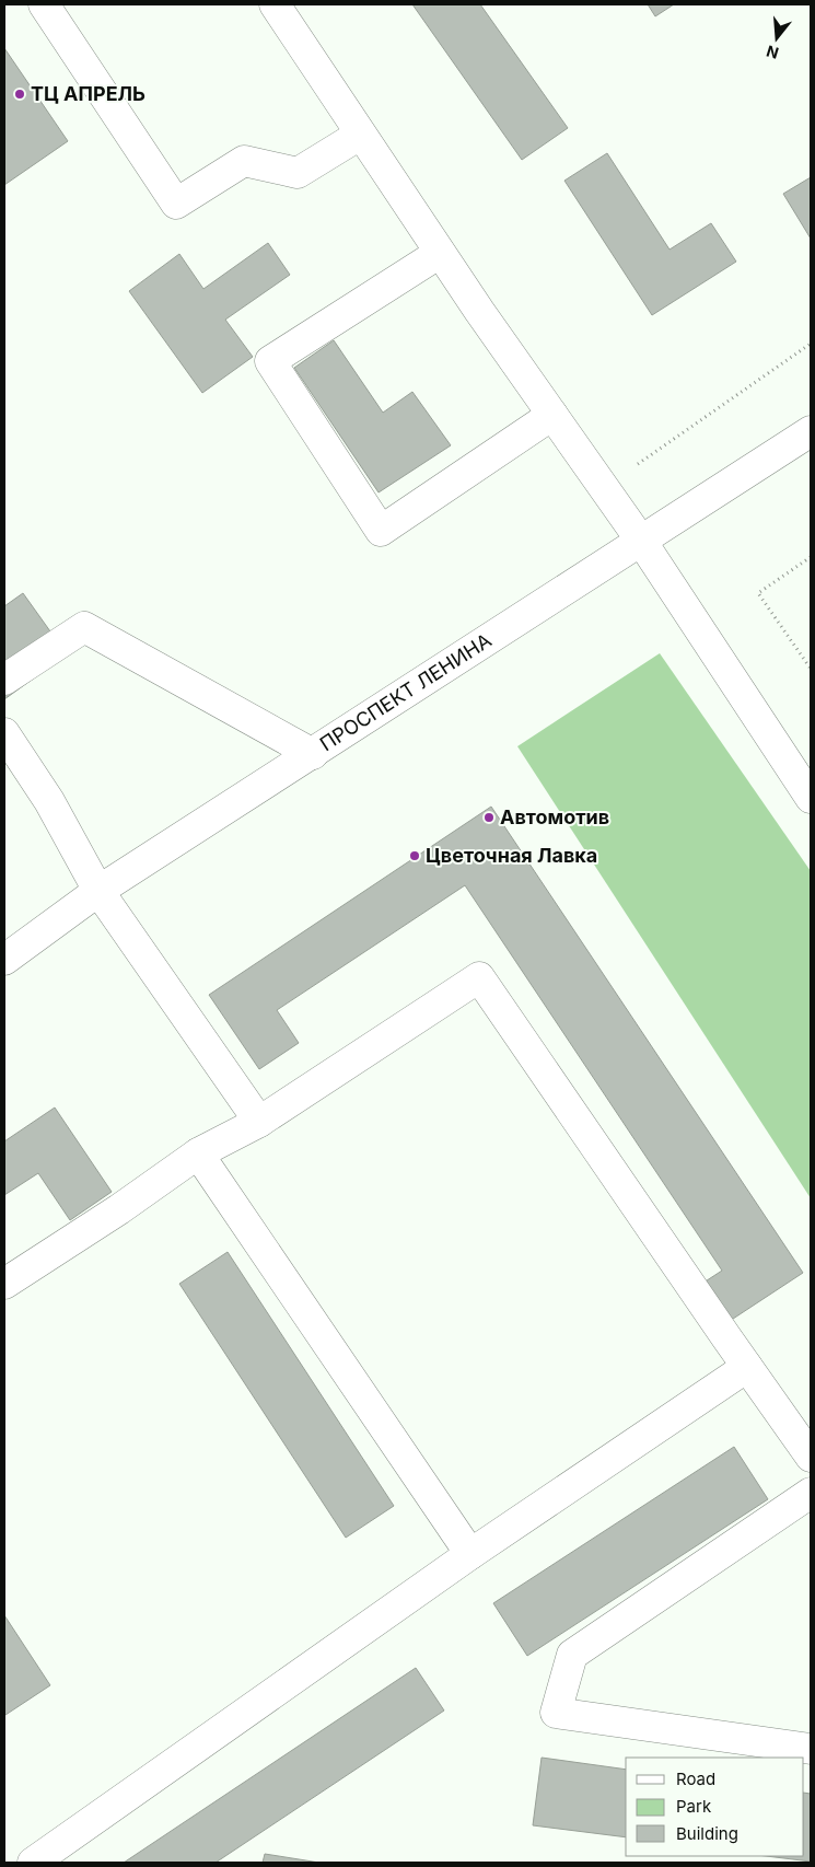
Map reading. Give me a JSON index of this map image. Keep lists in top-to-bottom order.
{
  "streets": {
    "main road": ["ПРОСПЕКТ ЛЕНИНА"]
  },
  "places": ["ТЦ АПРЕЛЬ", "Автомотив", "Цветочная Лавка"],
  "legend": ["Road", "Park", "Building"],
  "north": "bottom"
}
